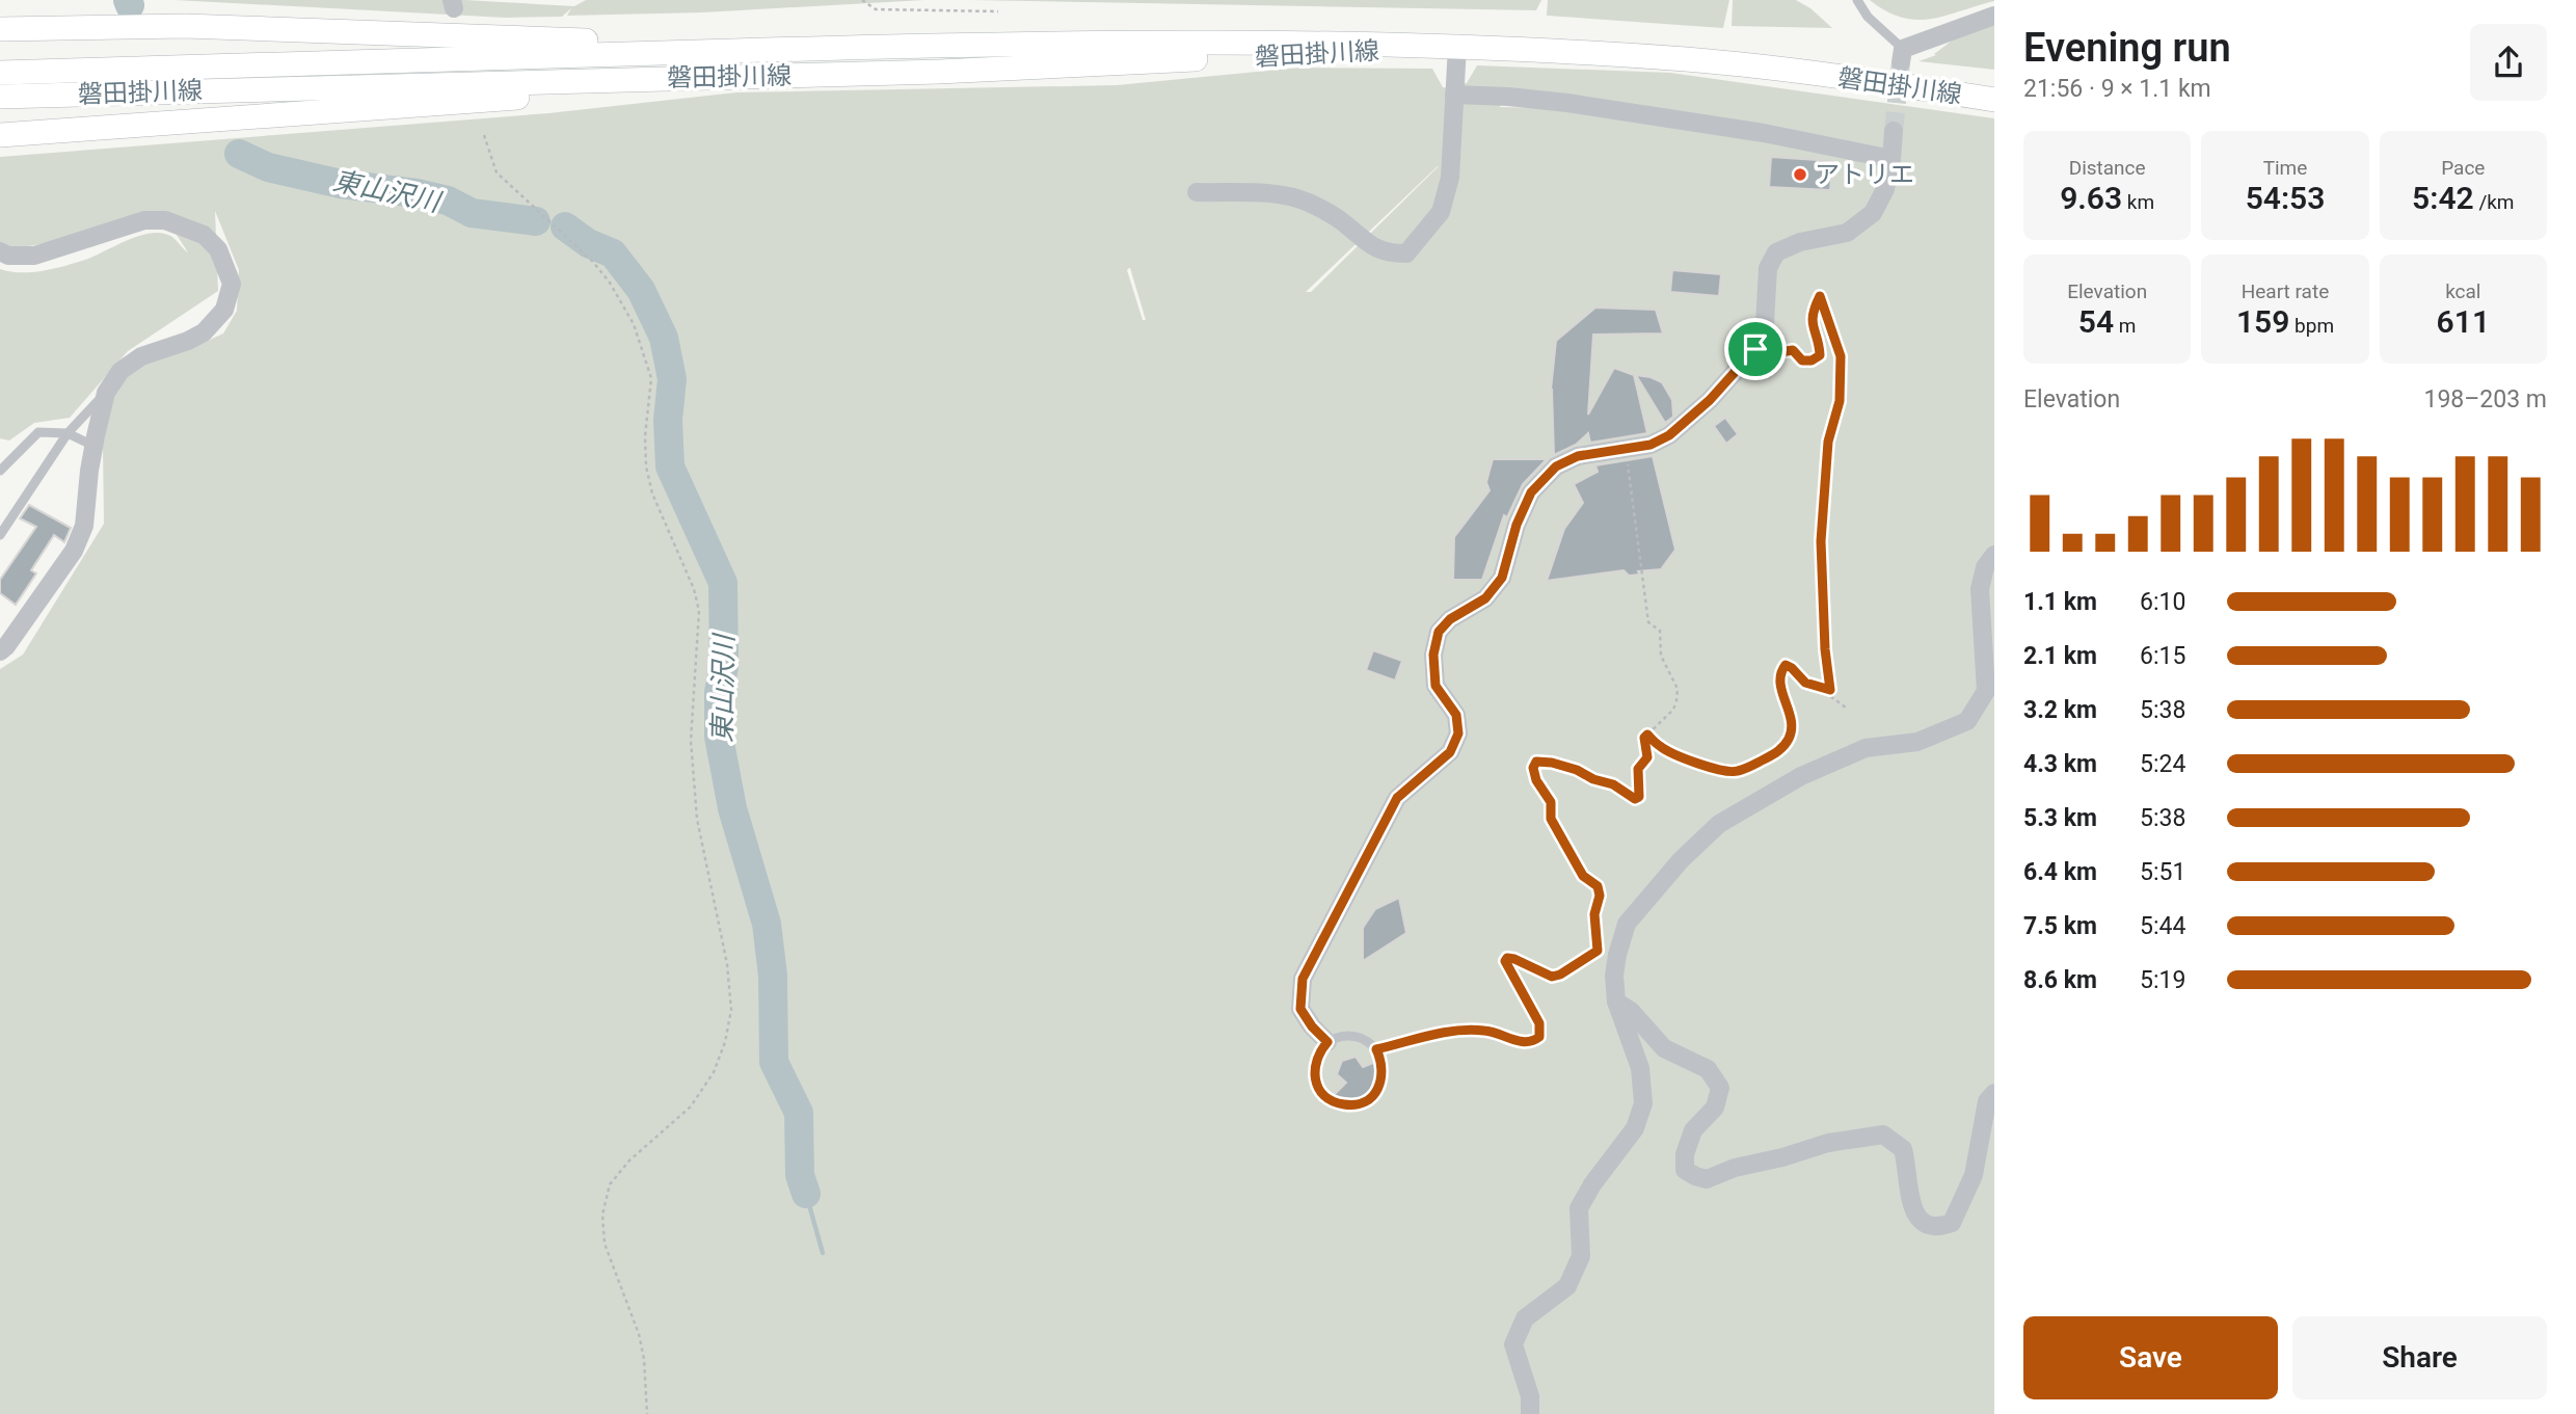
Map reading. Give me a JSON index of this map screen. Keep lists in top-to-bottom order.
{
  "streets": {
    "main road": ["磐田掛川線"]
  },
  "water": ["東山沢川"],
  "places": ["アトリエ"],
  "page": {
    "heading": ["Evening run", "21:56 · 9 × 1.1 km"],
    "stats": [
      ["Distance", "9.63 km"],
      ["Time", "54:53"],
      ["Pace", "5:42 /km"],
      ["Elevation", "54 m"],
      ["Heart rate", "159 bpm"],
      ["kcal", "611"]
    ],
    "chart": ["Elevation", "198–203 m"],
    "list": [
      {
        "name": "1.1 km",
        "note": "6:10"
      },
      {
        "name": "2.1 km",
        "note": "6:15"
      },
      {
        "name": "3.2 km",
        "note": "5:38"
      },
      {
        "name": "4.3 km",
        "note": "5:24"
      },
      {
        "name": "5.3 km",
        "note": "5:38"
      },
      {
        "name": "6.4 km",
        "note": "5:51"
      },
      {
        "name": "7.5 km",
        "note": "5:44"
      },
      {
        "name": "8.6 km",
        "note": "5:19"
      }
    ],
    "buttons": ["Save", "Share"]
  }
}
